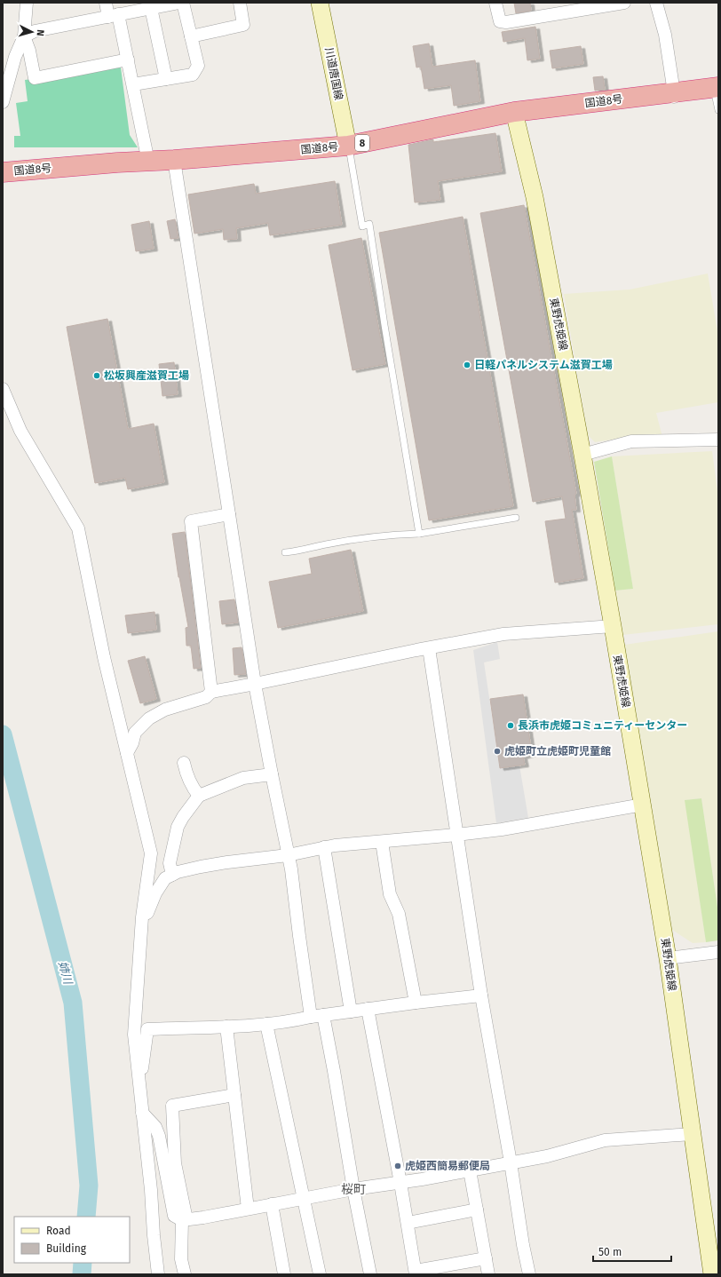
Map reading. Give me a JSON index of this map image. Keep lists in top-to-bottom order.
{
  "streets": {
    "highway": ["国道8号", "8"],
    "main road": ["川道唐国線", "東野虎姫線"]
  },
  "crossings": [
    ["川道唐国線", "国道8号"],
    ["国道8号", "東野虎姫線"]
  ],
  "districts": ["桜町"],
  "water": ["姉川"],
  "places": [
    "日軽パネルシステム滋賀工場",
    "松坂興産滋賀工場",
    "長浜市虎姫コミュニティーセンター",
    "虎姫町立虎姫町児童館",
    "虎姫西簡易郵便局"
  ],
  "legend": ["Road", "Building"],
  "scale_bar": "50 m",
  "north": "right"
}
